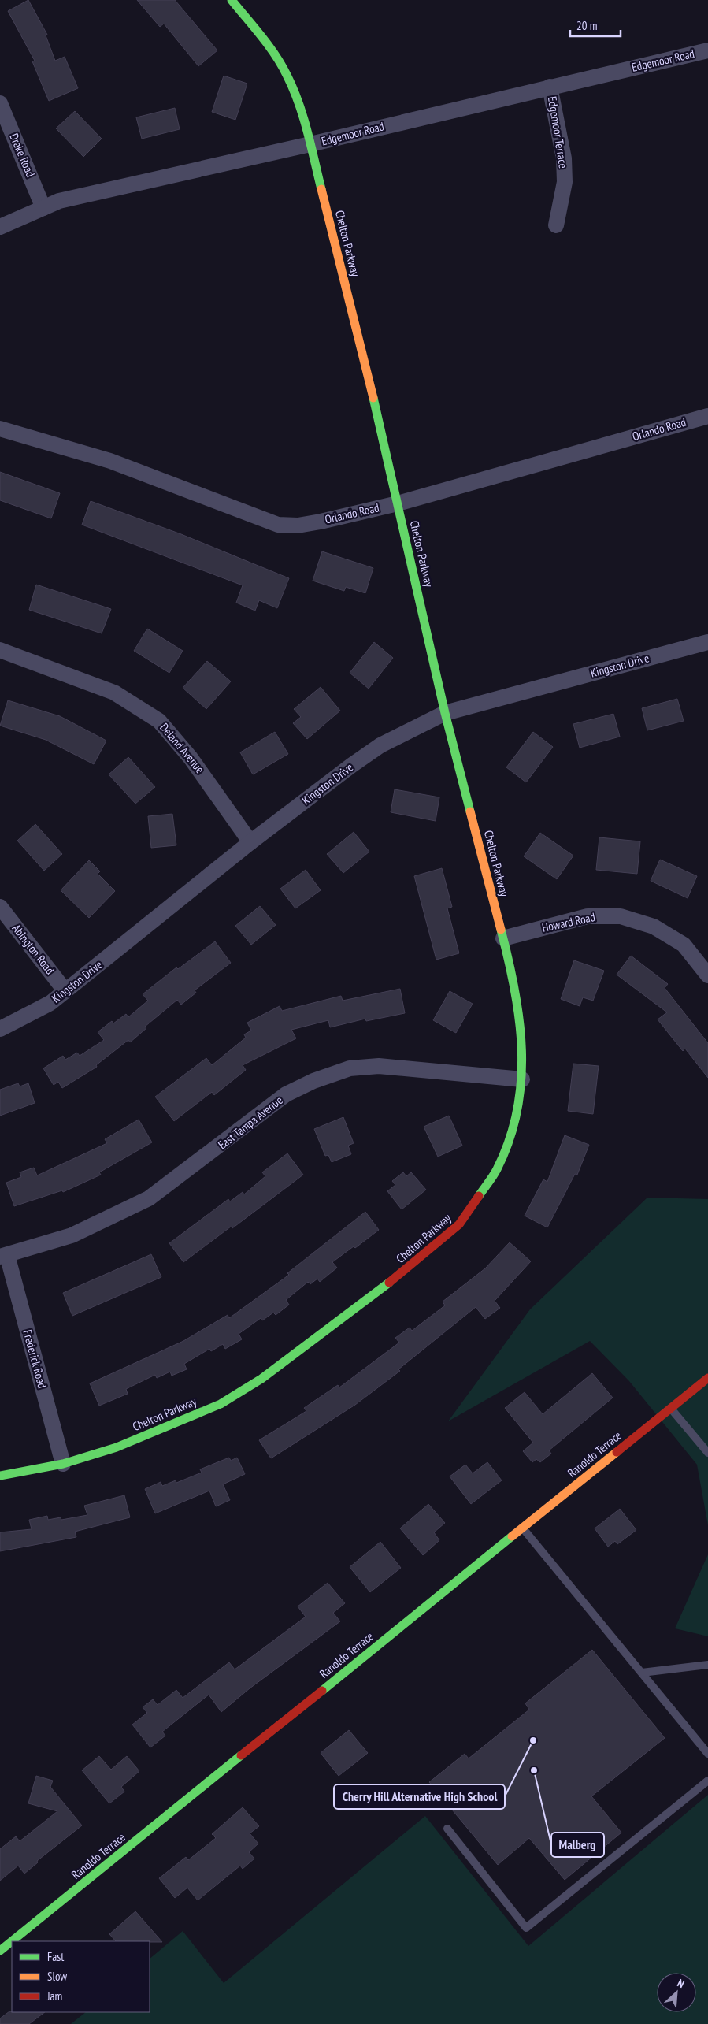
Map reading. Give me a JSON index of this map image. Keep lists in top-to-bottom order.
{
  "streets": {
    "street": [
      "Edgemoor Road",
      "Edgemoor Terrace",
      "Drake Road",
      "Chelton Parkway",
      "Orlando Road",
      "Kingston Drive",
      "Deland Avenue",
      "Howard Road",
      "Abington Road",
      "East Tampa Avenue",
      "Frederick Road",
      "Ranoldo Terrace"
    ]
  },
  "crossings": [
    ["Edgemoor Road", "Edgemoor Terrace"],
    ["Edgemoor Road", "Drake Road"],
    ["Edgemoor Road", "Chelton Parkway"],
    ["Chelton Parkway", "Orlando Road"],
    ["Chelton Parkway", "Kingston Drive"],
    ["Chelton Parkway", "Howard Road"],
    ["Chelton Parkway", "East Tampa Avenue"],
    ["Chelton Parkway", "Frederick Road"],
    ["Kingston Drive", "Deland Avenue"],
    ["Kingston Drive", "Abington Road"],
    ["East Tampa Avenue", "Frederick Road"]
  ],
  "places": ["Cherry Hill Alternative High School", "Malberg"],
  "legend": ["Fast", "Slow", "Jam"],
  "scale_bar": "20 m",
  "north": "top right"
}
